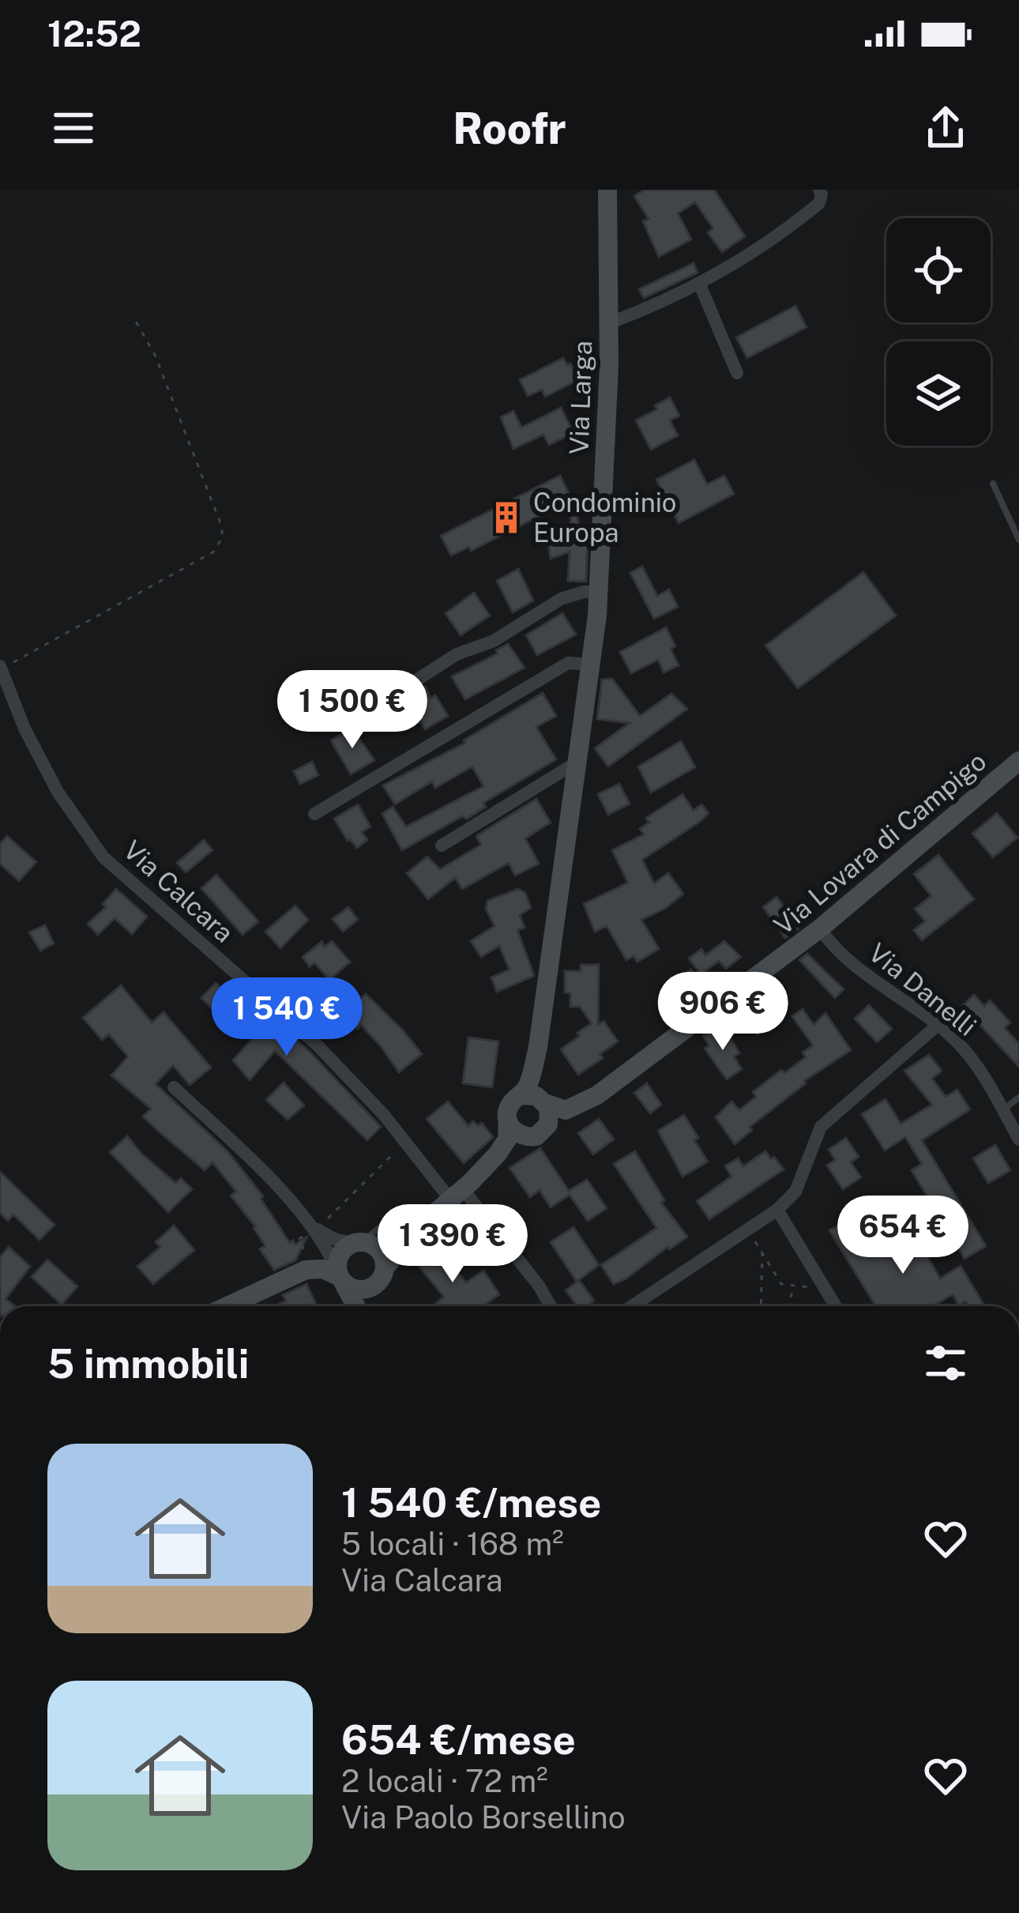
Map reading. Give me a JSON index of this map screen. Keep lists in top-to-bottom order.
{
  "streets": {
    "street": [
      "Via Larga",
      "Via Lovara di Campigo",
      "Via Calcara",
      "Via Danelli"
    ]
  },
  "crossings": [
    ["Via Larga", "Via Lovara di Campigo"],
    ["Via Lovara di Campigo", "Via Calcara"],
    ["Via Lovara di Campigo", "Via Danelli"]
  ],
  "places": {
    "building": ["Condominio Europa"]
  },
  "page": {
    "status": "12:52",
    "header": "Roofr",
    "price": [
      "1 500 €",
      "906 €",
      "1 540 €",
      "654 €",
      "1 390 €"
    ],
    "heading": "5 immobili",
    "list": [
      {
        "name": "1 540 €/mese",
        "note": "5 locali · 168 m² · Via Calcara"
      },
      {
        "name": "654 €/mese",
        "note": "2 locali · 72 m² · Via Paolo Borsellino"
      }
    ]
  }
}
